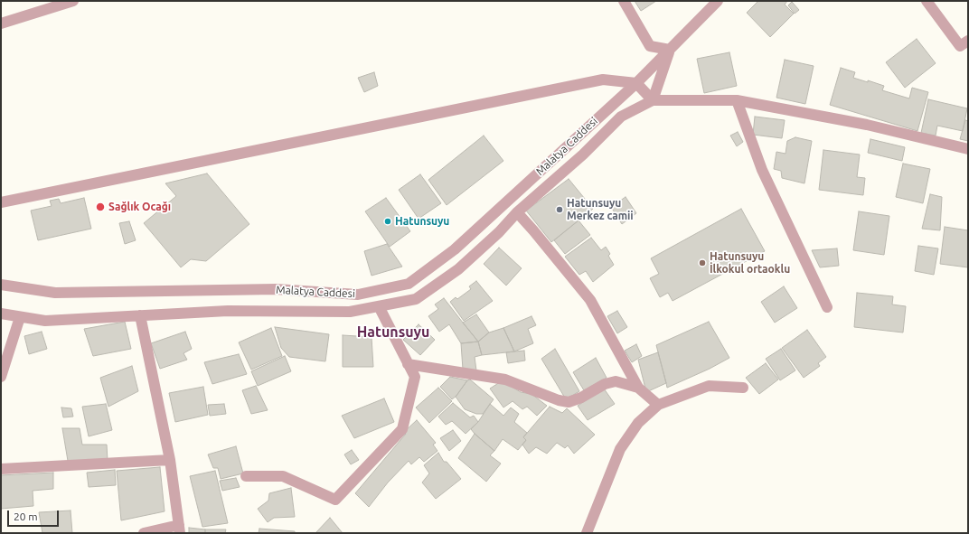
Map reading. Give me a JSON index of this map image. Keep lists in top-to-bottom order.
{
  "streets": {
    "street": ["Malatya Caddesi"]
  },
  "districts": ["Hatunsuyu"],
  "places": [
    "Sağlık Ocağı",
    "Hatunsuyu Merkez camii",
    "Hatunsuyu",
    "Hatunsuyu İlkokul ortaoklu"
  ],
  "scale_bar": "20 m"
}
